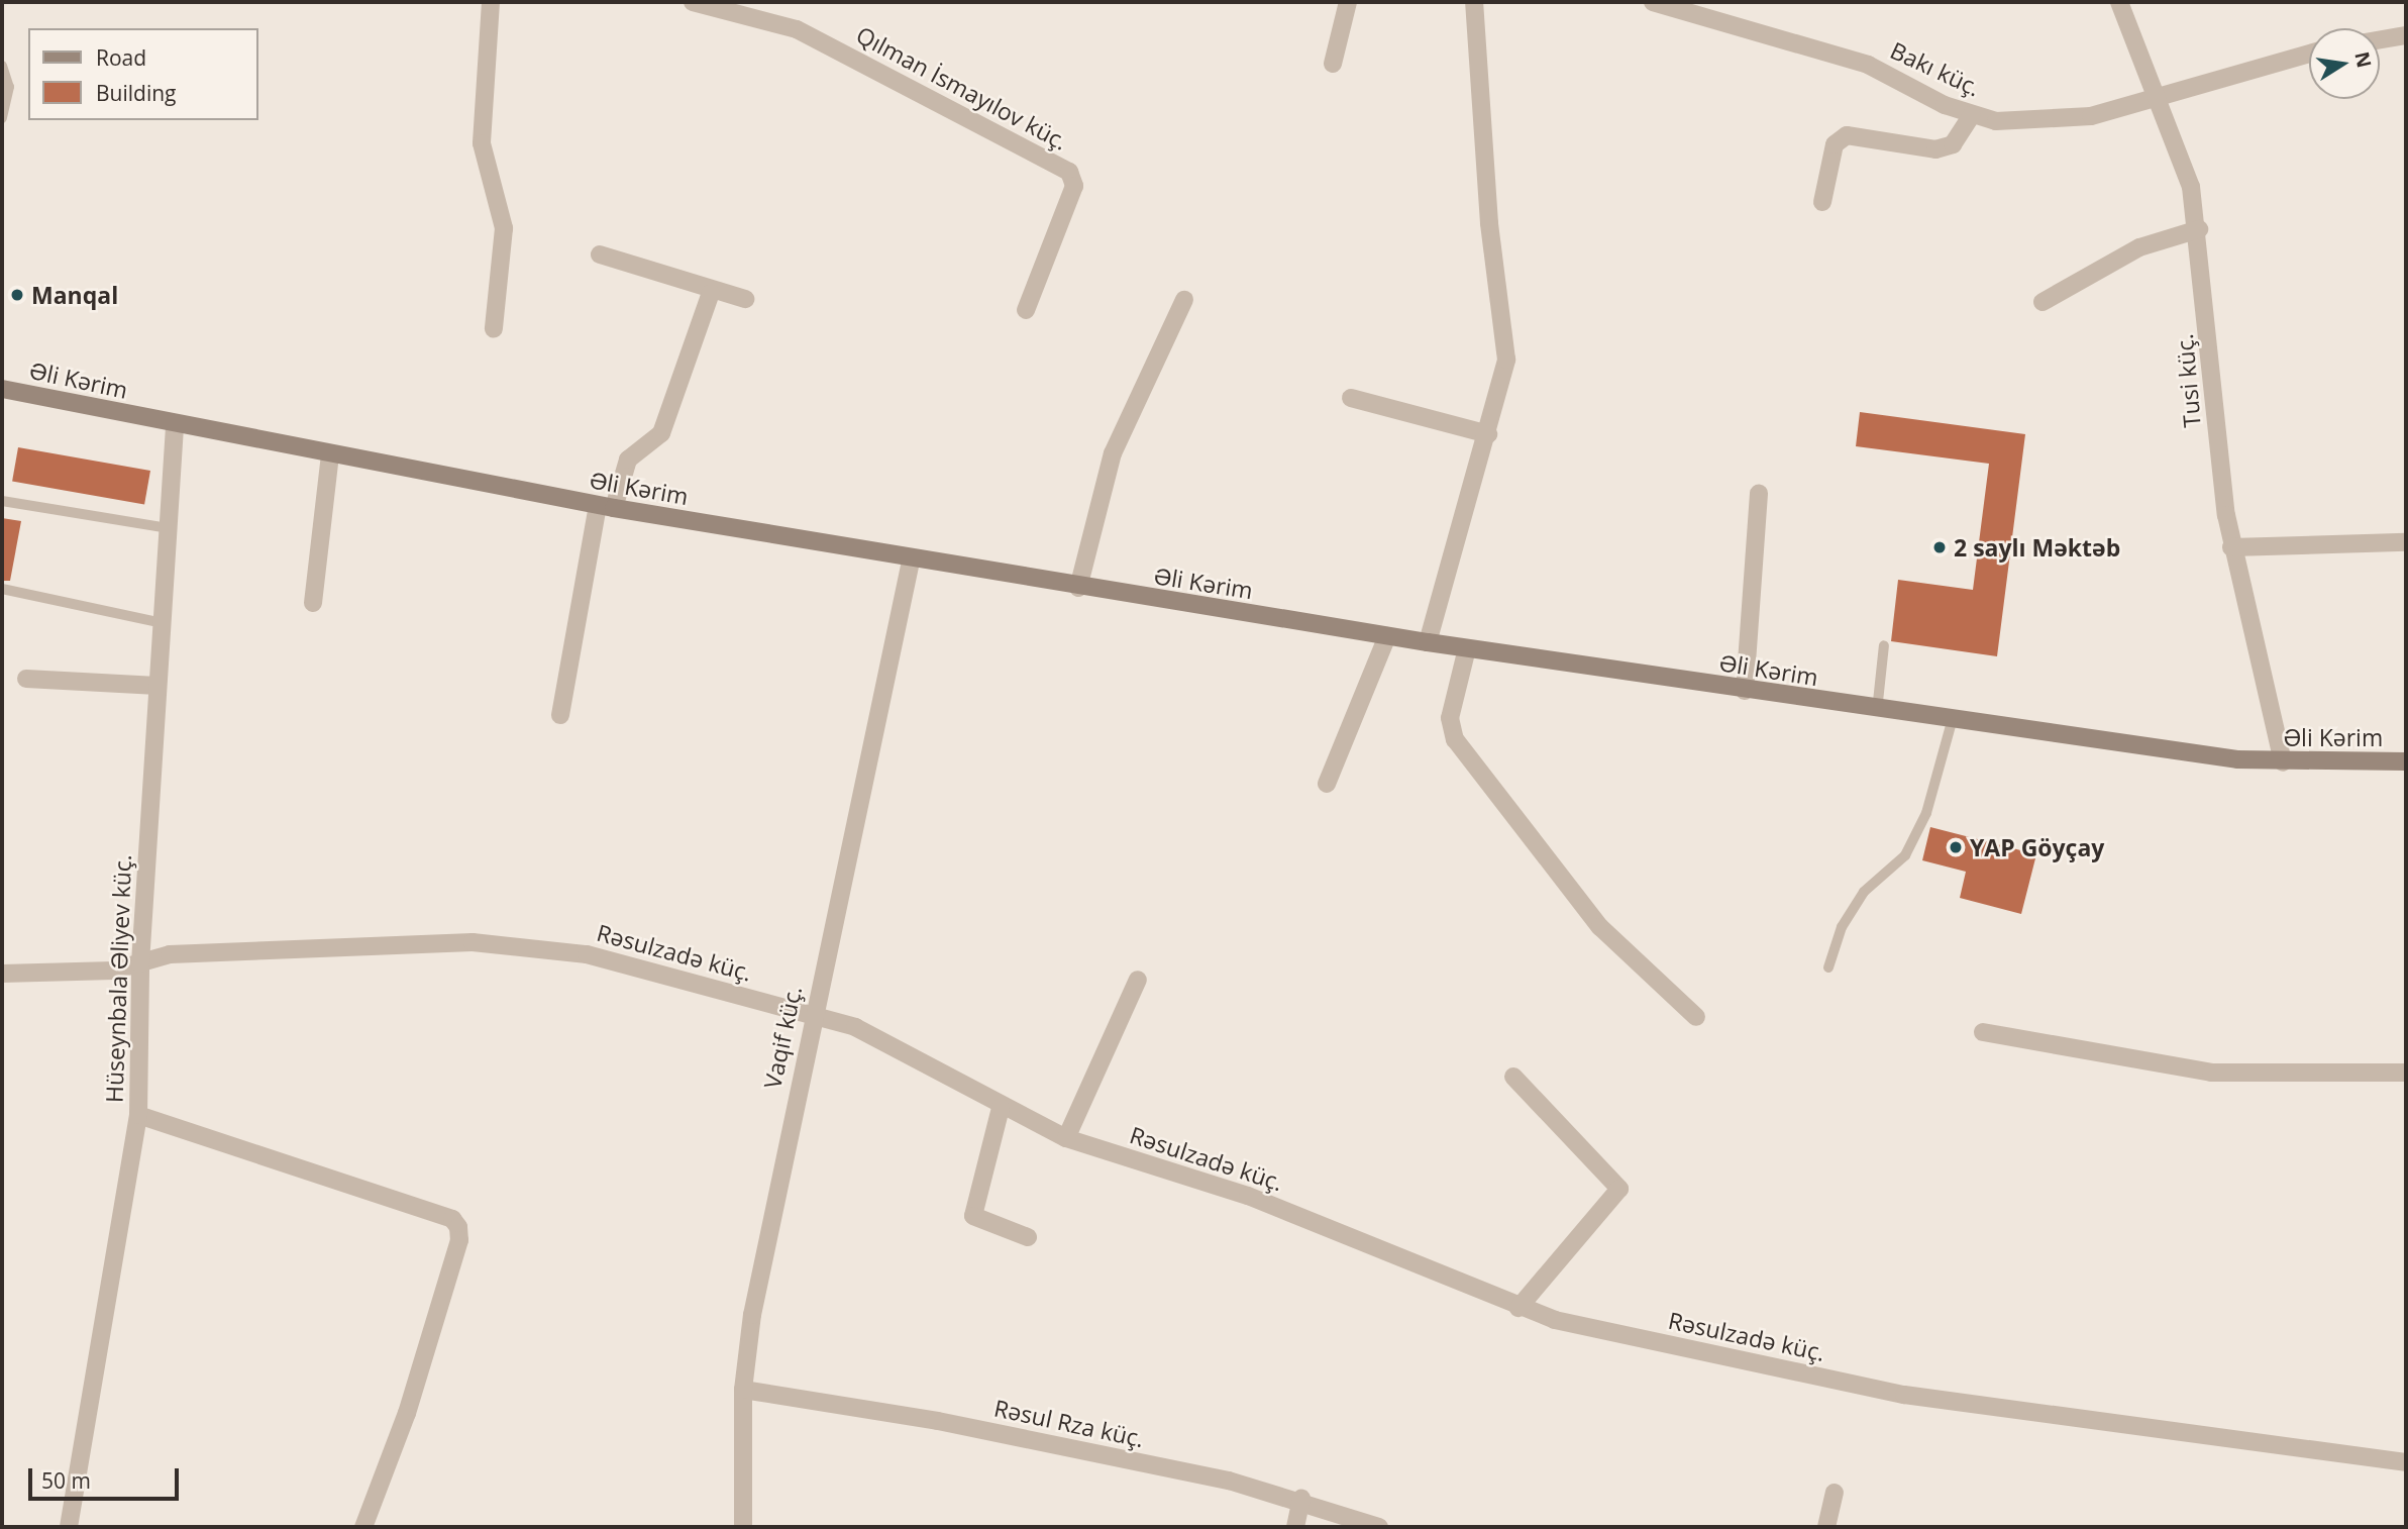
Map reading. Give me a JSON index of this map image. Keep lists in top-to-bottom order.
{
  "streets": {
    "main road": ["Əli Kərim"],
    "street": [
      "Bakı küç.",
      "Qılman İsmayılov küç.",
      "Tusi küç.",
      "Rəsulzadə küç.",
      "Hüseynbala Əliyev küç.",
      "Vaqif küç.",
      "Rəsul Rza küç."
    ]
  },
  "crossings": [
    ["Bakı küç.", "Tusi küç."],
    ["Əli Kərim", "Tusi küç."],
    ["Əli Kərim", "Hüseynbala Əliyev küç."],
    ["Əli Kərim", "Vaqif küç."],
    ["Rəsulzadə küç.", "Hüseynbala Əliyev küç."],
    ["Rəsulzadə küç.", "Vaqif küç."],
    ["Vaqif küç.", "Rəsul Rza küç."]
  ],
  "places": ["Manqal", "2 saylı Məktəb", "YAP Göyçay"],
  "legend": ["Road", "Building"],
  "scale_bar": "50 m",
  "north": "right"
}
